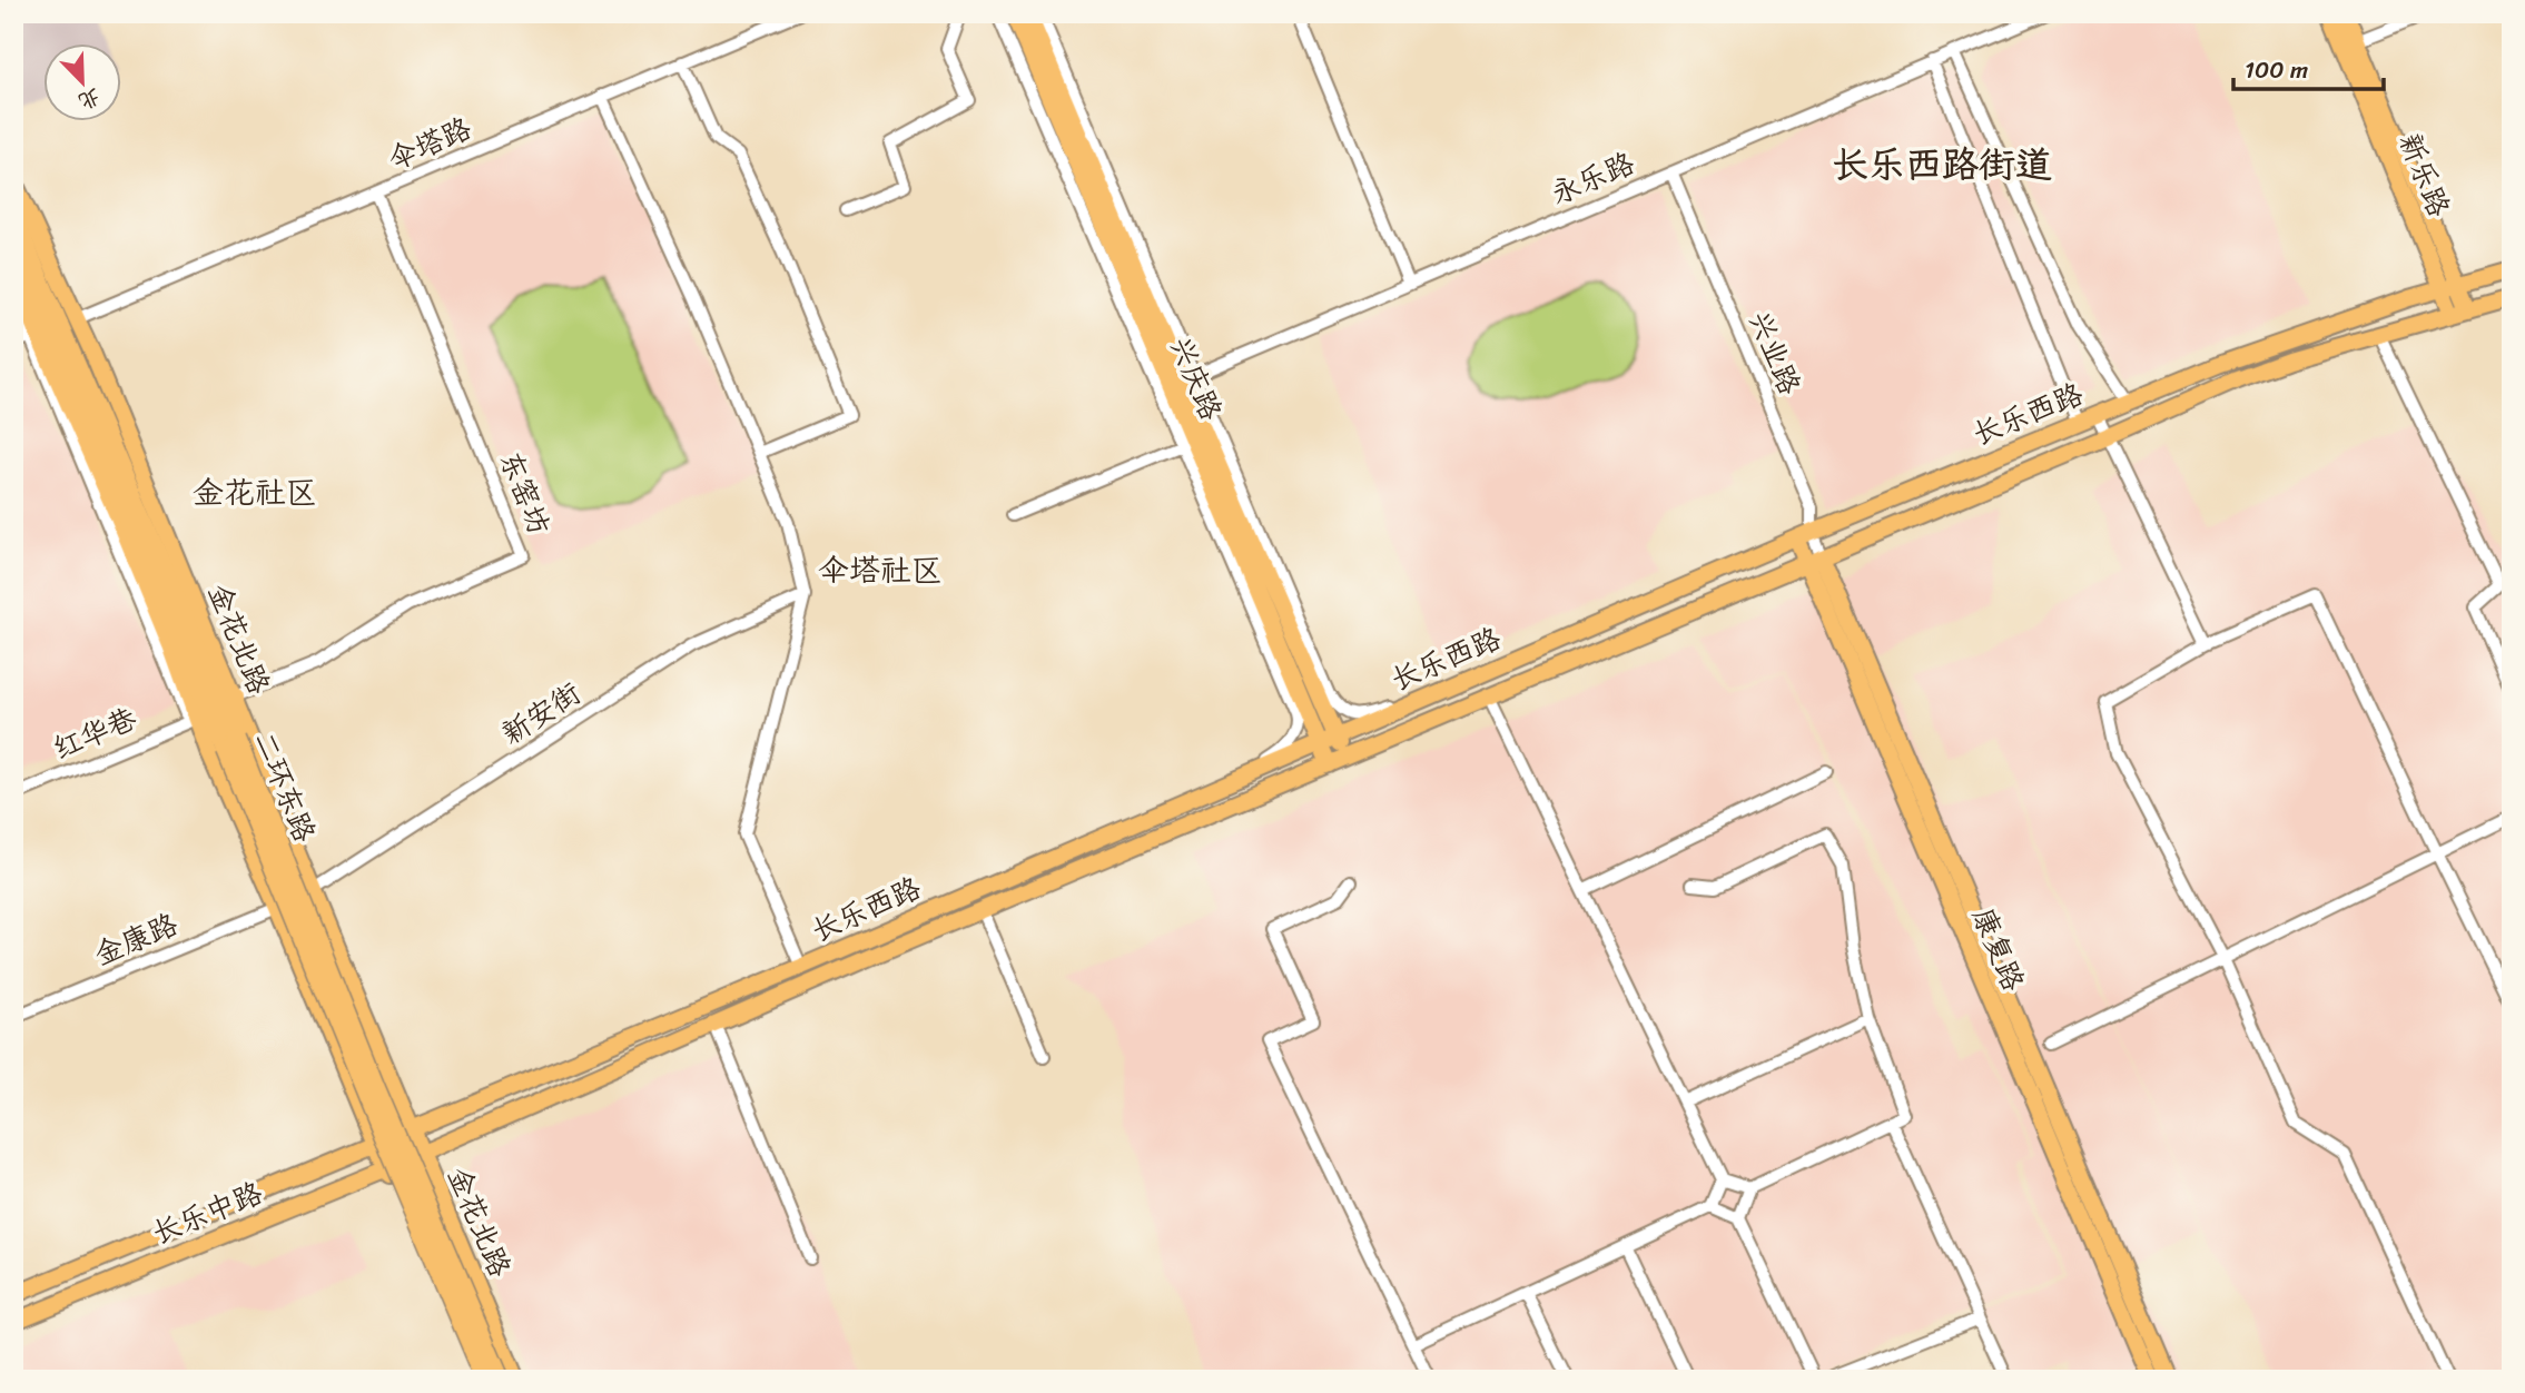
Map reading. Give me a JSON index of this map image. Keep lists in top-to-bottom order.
{
  "streets": {
    "highway": ["二环东路"],
    "main road": [
      "新乐路",
      "兴庆路",
      "长乐西路",
      "金花北路",
      "康复路",
      "长乐中路"
    ],
    "street": [
      "伞塔路",
      "永乐路",
      "兴业路",
      "东窑坊",
      "新安街",
      "红华巷",
      "金康路"
    ]
  },
  "crossings": [
    ["伞塔路", "东窑坊"],
    ["伞塔路", "金花北路"],
    ["新乐路", "长乐西路"],
    ["永乐路", "兴业路"],
    ["永乐路", "兴庆路"],
    ["兴业路", "长乐西路"],
    ["兴业路", "康复路"],
    ["兴庆路", "长乐西路"],
    ["长乐西路", "金花北路"],
    ["长乐西路", "康复路"],
    ["长乐西路", "长乐中路"],
    ["东窑坊", "金花北路"],
    ["金花北路", "新安街"],
    ["金花北路", "长乐中路"]
  ],
  "districts": ["长乐西路街道", "金花社区", "伞塔社区"],
  "scale_bar": "100 m",
  "north": "bottom right"
}
